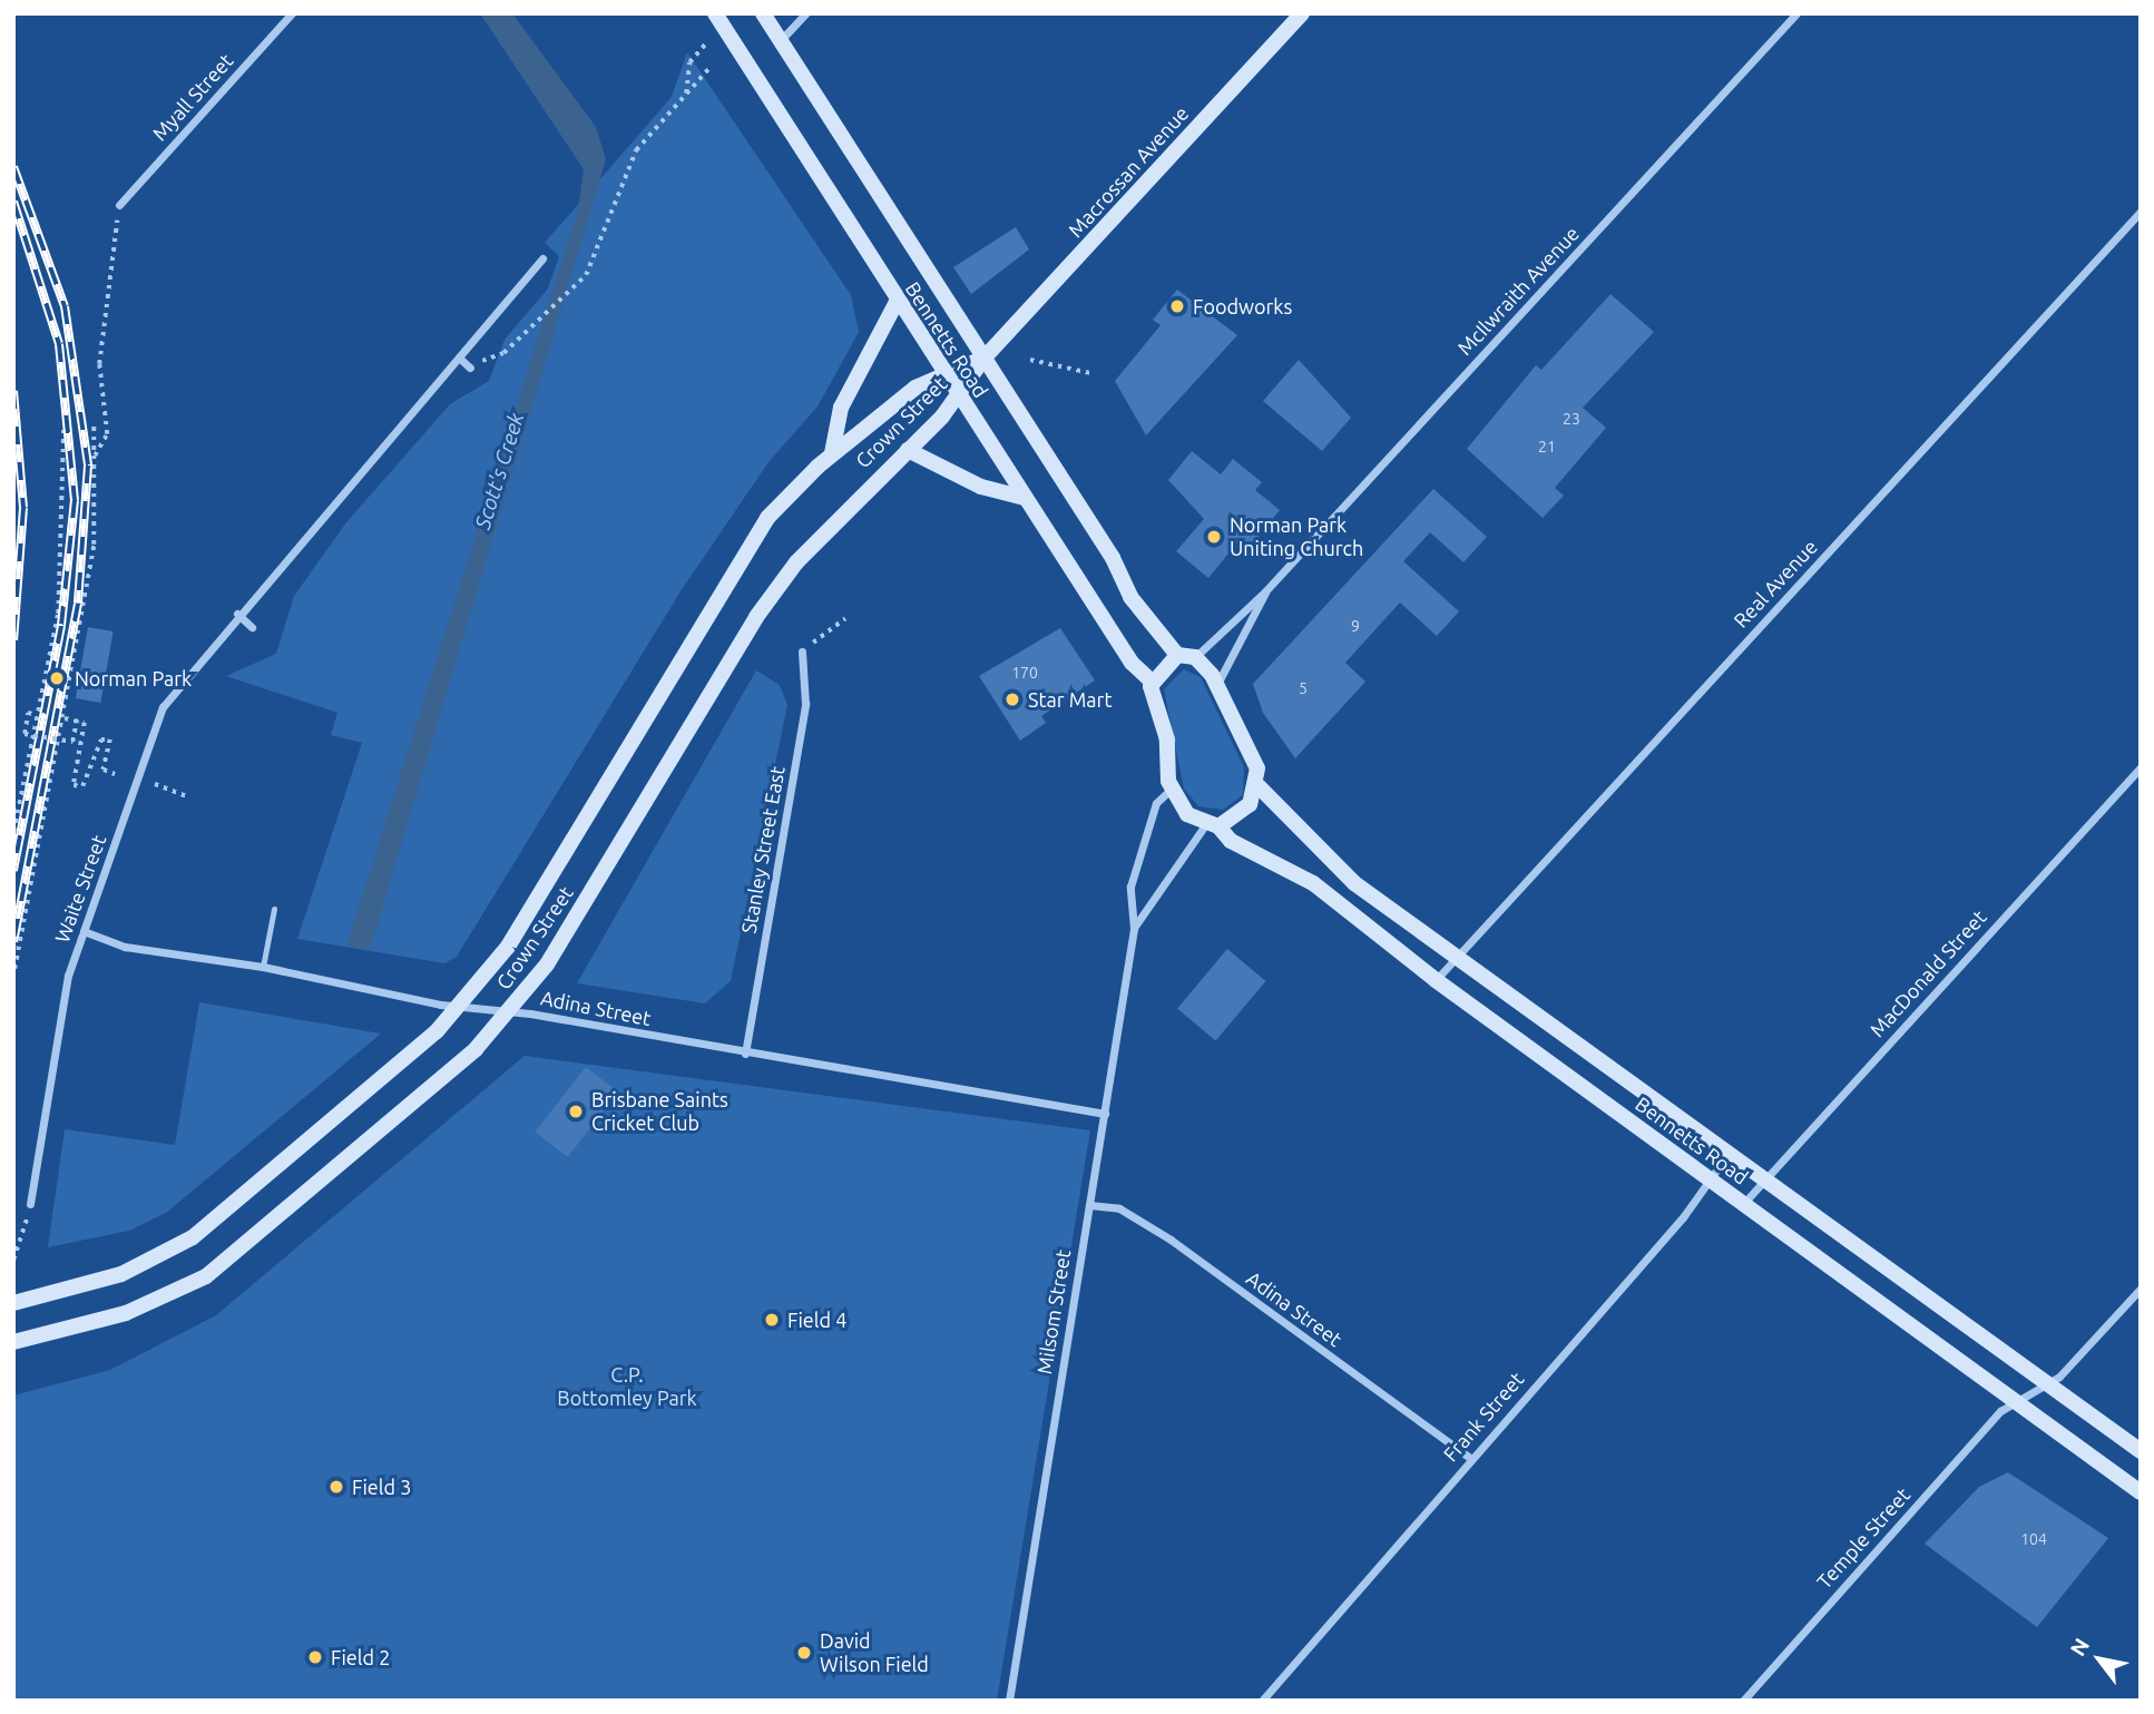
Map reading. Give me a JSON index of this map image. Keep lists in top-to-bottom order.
{
  "streets": {
    "main road": ["Macrossan Avenue", "Bennetts Road", "Crown Street"],
    "street": [
      "Myall Street",
      "McIlwraith Avenue",
      "Real Avenue",
      "Stanley Street East",
      "Waite Street",
      "MacDonald Street",
      "Adina Street",
      "Milsom Street",
      "Frank Street",
      "Temple Street"
    ]
  },
  "crossings": [
    ["Macrossan Avenue", "Bennetts Road"],
    ["Macrossan Avenue", "Crown Street"],
    ["Bennetts Road", "Crown Street"],
    ["Bennetts Road", "Real Avenue"],
    ["Bennetts Road", "MacDonald Street"],
    ["Bennetts Road", "Milsom Street"],
    ["Bennetts Road", "Frank Street"],
    ["Bennetts Road", "Temple Street"],
    ["Crown Street", "Adina Street"],
    ["Stanley Street East", "Adina Street"],
    ["Waite Street", "Adina Street"],
    ["Adina Street", "Milsom Street"],
    ["Adina Street", "Frank Street"]
  ],
  "water": ["Scott's Creek"],
  "parks": ["C.P. Bottomley Park"],
  "places": [
    "Foodworks",
    "Norman Park Uniting Church",
    "Norman Park",
    "Star Mart",
    "Brisbane Saints Cricket Club",
    "Field 4",
    "Field 3",
    "David Wilson Field",
    "Field 2"
  ],
  "house_numbers": [
    "23",
    "21",
    "9",
    "170",
    "5",
    "104"
  ],
  "north": "top left"
}
